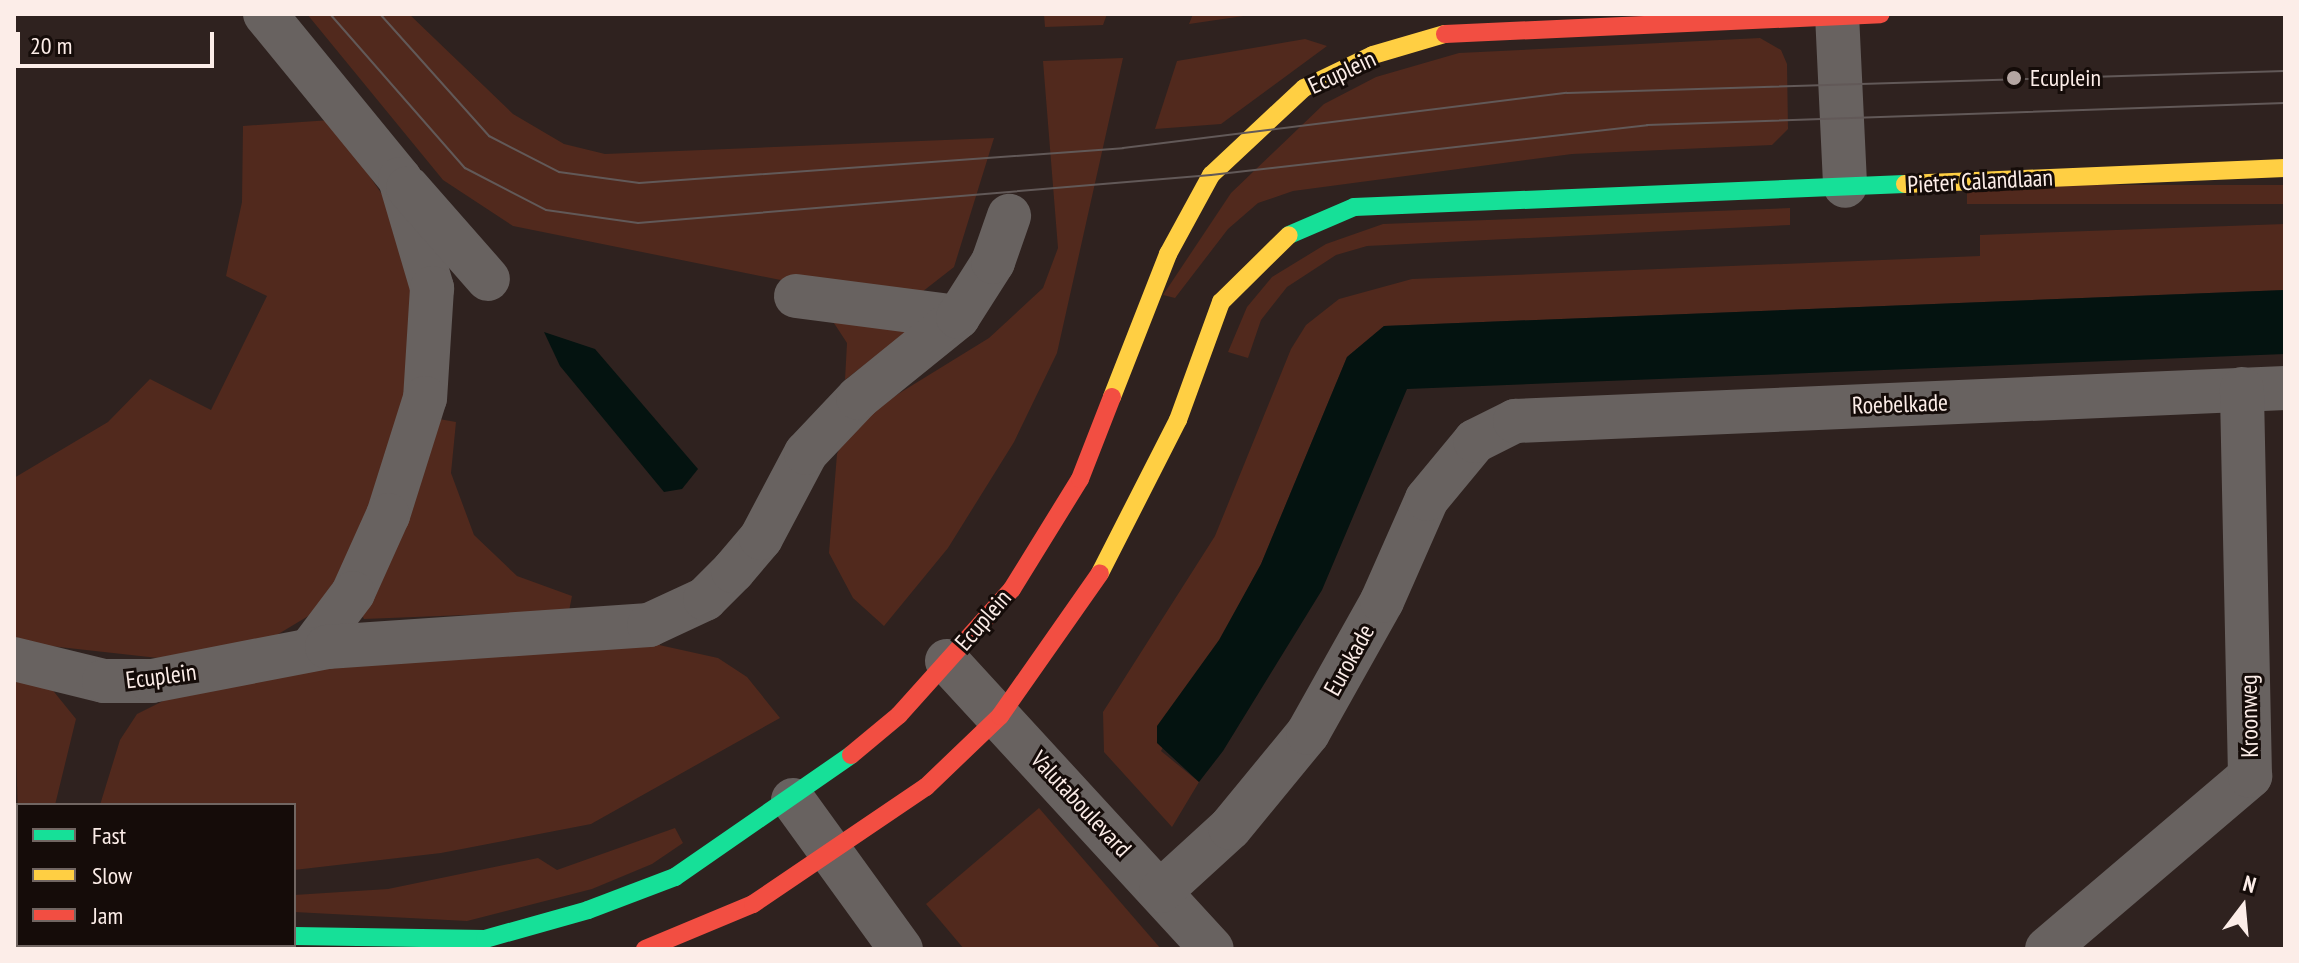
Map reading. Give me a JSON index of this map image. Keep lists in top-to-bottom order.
{
  "streets": {
    "main road": ["Ecuplein", "Pieter Calandlaan"],
    "street": [
      "Roebelkade",
      "Eurokade",
      "Kroonweg",
      "Valutaboulevard"
    ]
  },
  "crossings": [
    ["Ecuplein", "Valutaboulevard"],
    ["Roebelkade", "Eurokade"],
    ["Roebelkade", "Kroonweg"],
    ["Eurokade", "Valutaboulevard"]
  ],
  "places": ["Ecuplein"],
  "legend": ["Fast", "Slow", "Jam"],
  "scale_bar": "20 m",
  "north": "top"
}
